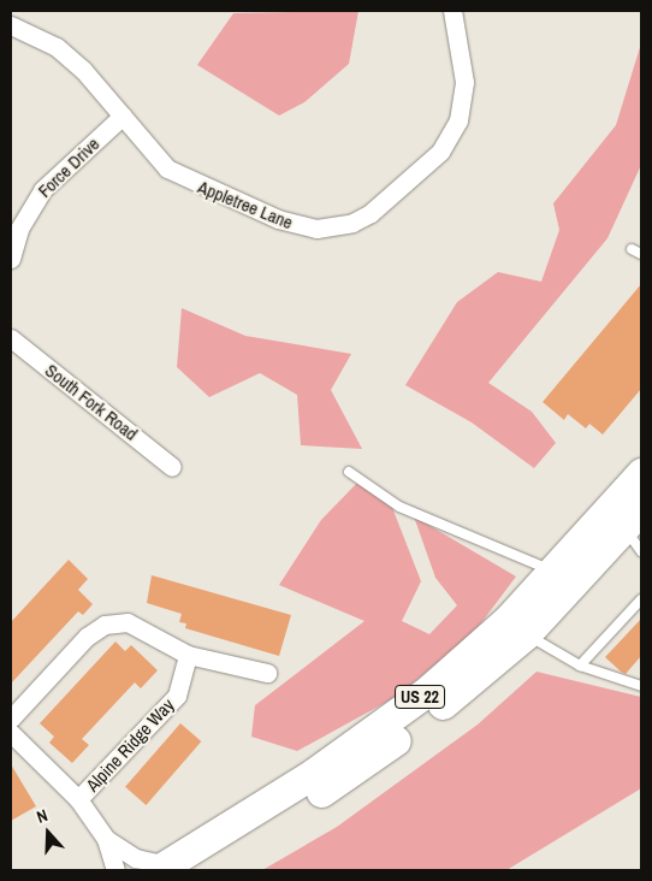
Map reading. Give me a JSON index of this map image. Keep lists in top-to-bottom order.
{
  "streets": {
    "highway": ["US 22"],
    "street": [
      "Force Drive",
      "Appletree Lane",
      "South Fork Road",
      "Alpine Ridge Way"
    ]
  },
  "crossings": [
    ["Force Drive", "Appletree Lane"],
    ["US 22", "Alpine Ridge Way"]
  ],
  "north": "top"
}
